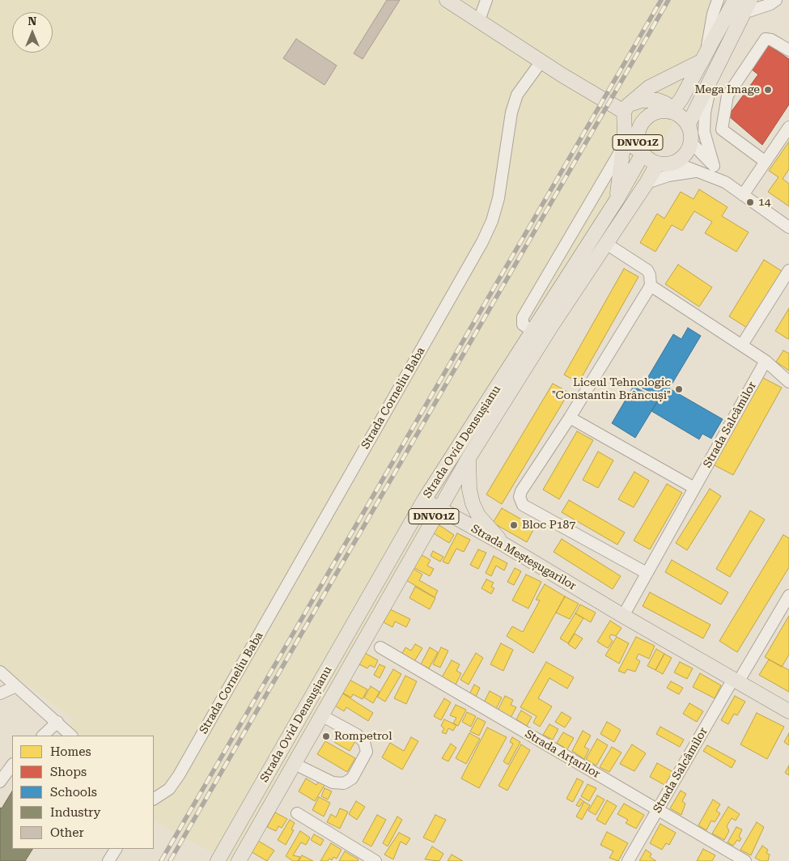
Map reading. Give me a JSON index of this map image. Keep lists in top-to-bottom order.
{
  "streets": {
    "main road": ["DNVO1Z", "Strada Ovid Densușianu", "Strada Meșteșugarilor"],
    "street": ["Strada Corneliu Baba", "Strada Salcâmilor", "Strada Arțarilor"]
  },
  "crossings": [
    ["DNVO1Z", "Strada Ovid Densușianu"],
    ["Strada Salcâmilor", "Strada Meșteșugarilor"],
    ["Strada Salcâmilor", "Strada Arțarilor"],
    ["Strada Ovid Densușianu", "Strada Meșteșugarilor"]
  ],
  "places": [
    "Mega Image",
    "14",
    "Liceul Tehnologic \"Constantin Brâncuși\"",
    "Bloc P187",
    "Rompetrol"
  ],
  "legend": [
    "Homes",
    "Shops",
    "Schools",
    "Industry",
    "Other"
  ],
  "north": "top"
}
